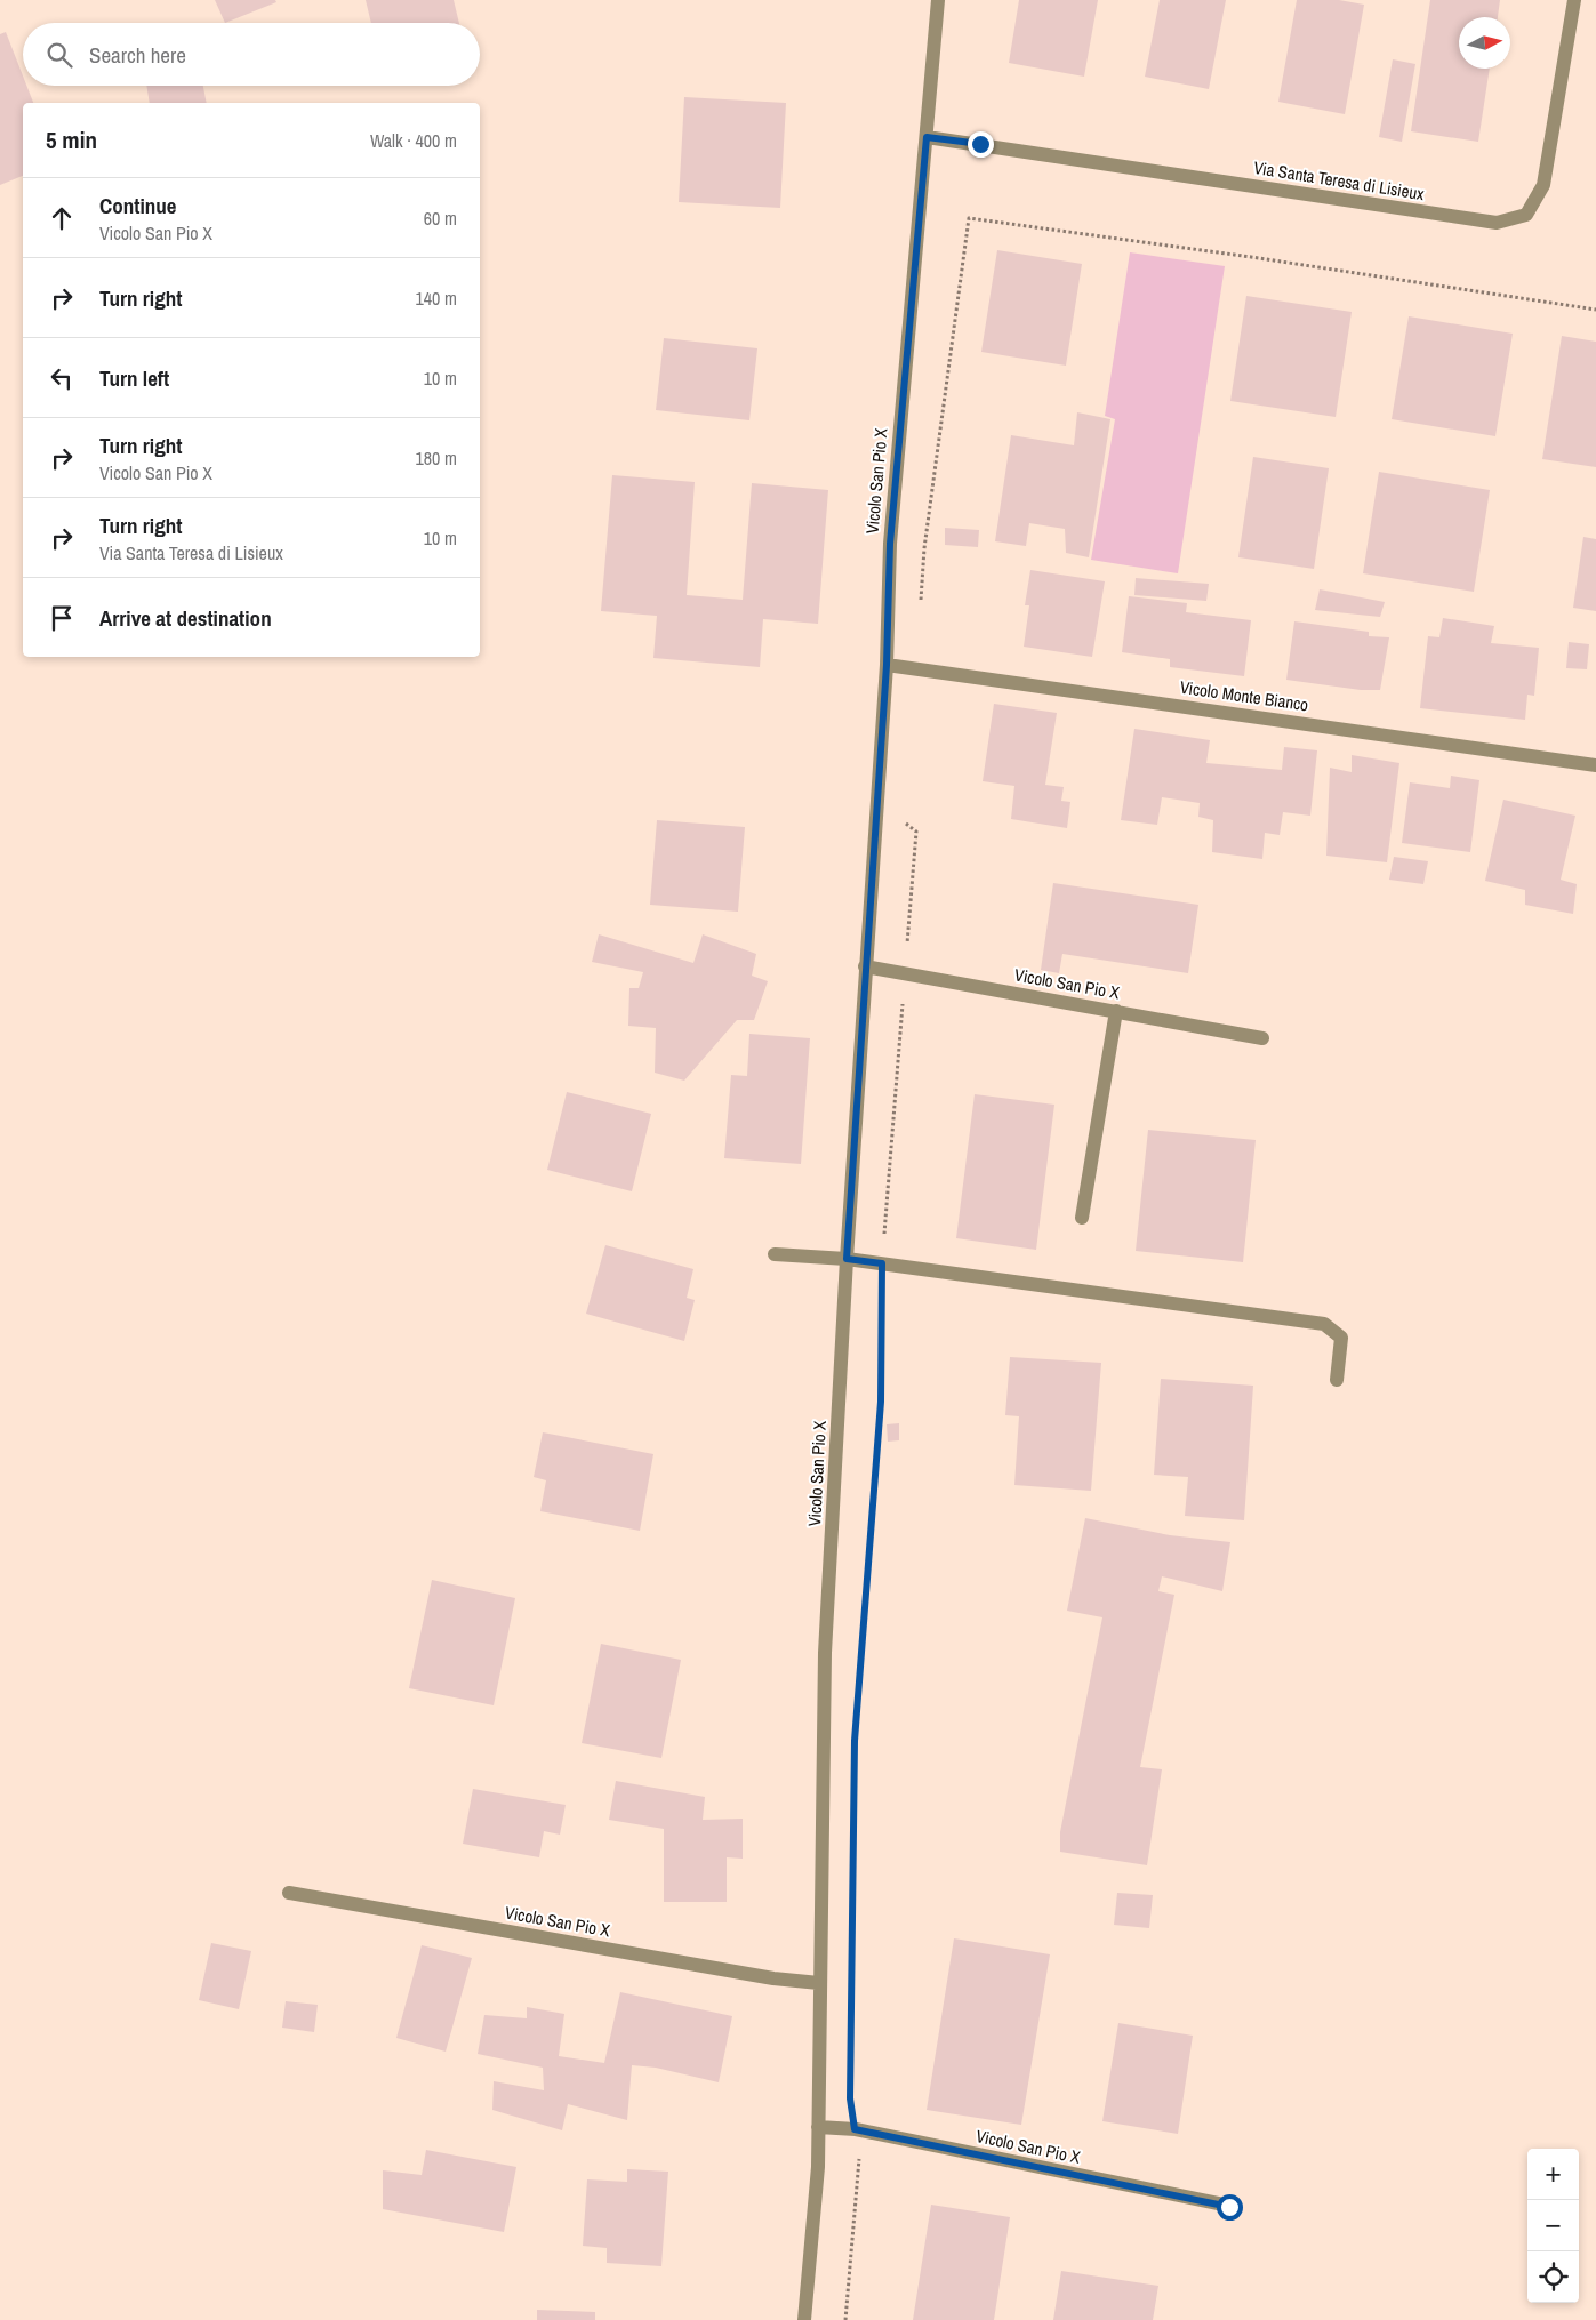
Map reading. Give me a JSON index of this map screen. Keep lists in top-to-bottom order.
{
  "streets": {
    "street": ["Via Santa Teresa di Lisieux", "Vicolo San Pio X", "Vicolo Monte Bianco"]
  },
  "crossings": [
    ["Via Santa Teresa di Lisieux", "Vicolo San Pio X"],
    ["Vicolo San Pio X", "Vicolo Monte Bianco"]
  ],
  "north": "right",
  "page": {
    "search": "Search here",
    "heading": ["5 min", "Walk · 400 m"],
    "list": [
      ["Continue", "Vicolo San Pio X", "60 m"],
      ["Turn right", "140 m"],
      ["Turn left", "10 m"],
      ["Turn right", "Vicolo San Pio X", "180 m"],
      ["Turn right", "Via Santa Teresa di Lisieux", "10 m"],
      "Arrive at destination"
    ],
    "map_buttons": ["+", "−"]
  }
}
